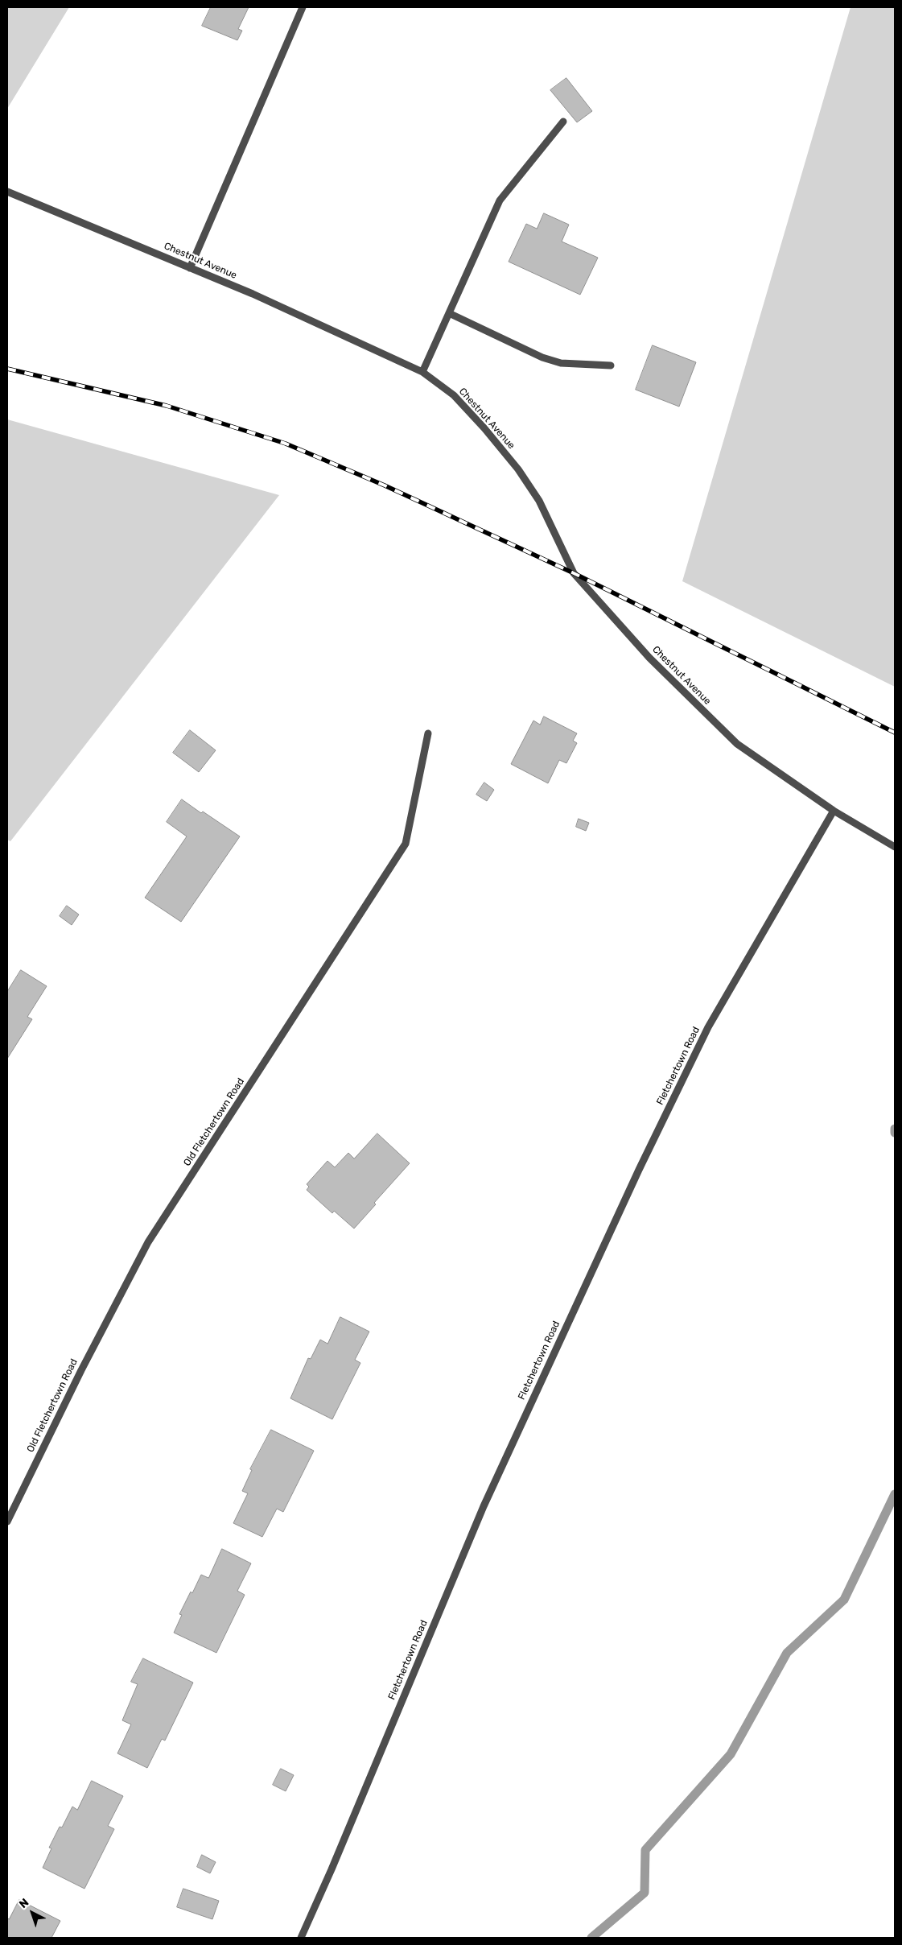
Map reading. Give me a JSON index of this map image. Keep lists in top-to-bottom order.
{
  "streets": {
    "street": ["Chestnut Avenue", "Fletchertown Road", "Old Fletchertown Road"]
  },
  "crossings": [
    ["Chestnut Avenue", "Fletchertown Road"]
  ],
  "north": "top left"
}
